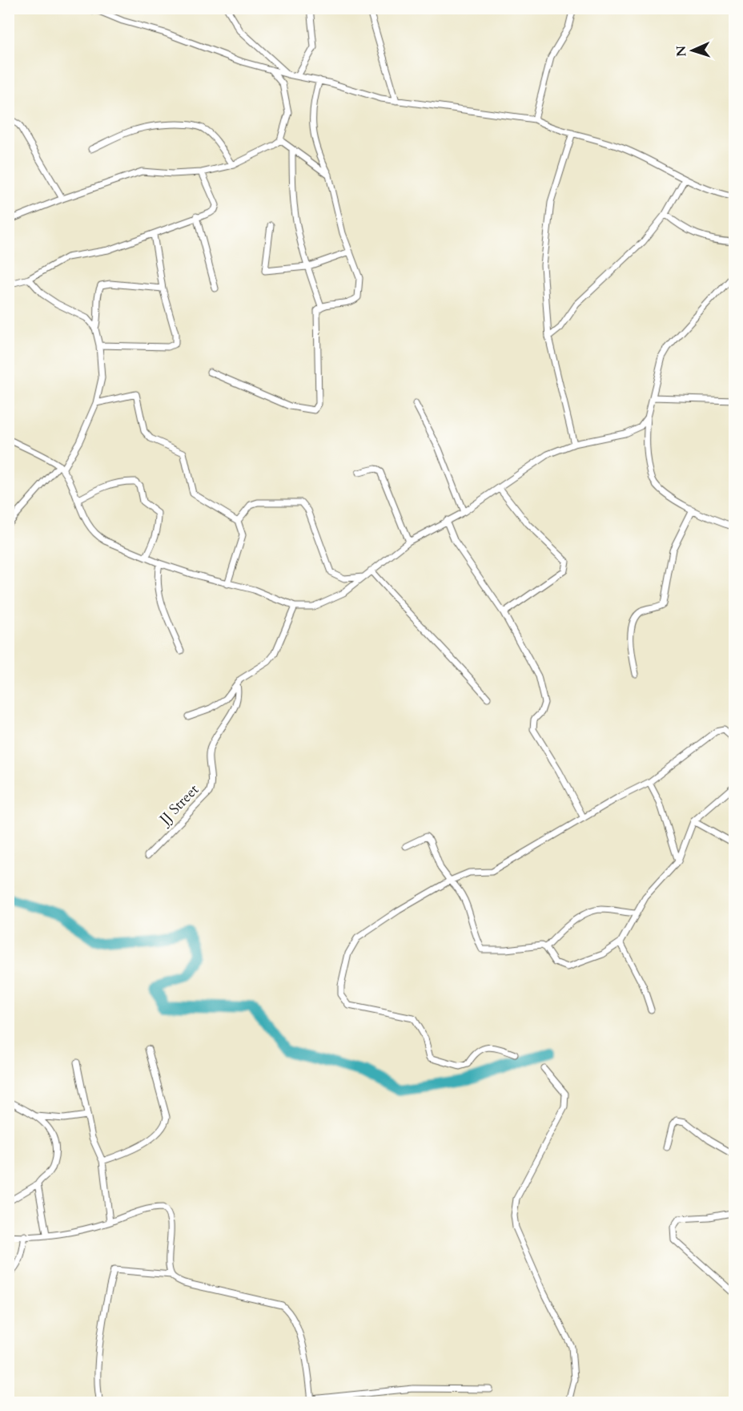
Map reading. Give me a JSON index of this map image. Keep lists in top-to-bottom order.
{
  "streets": {
    "street": ["JJ Street"]
  },
  "north": "left"
}
